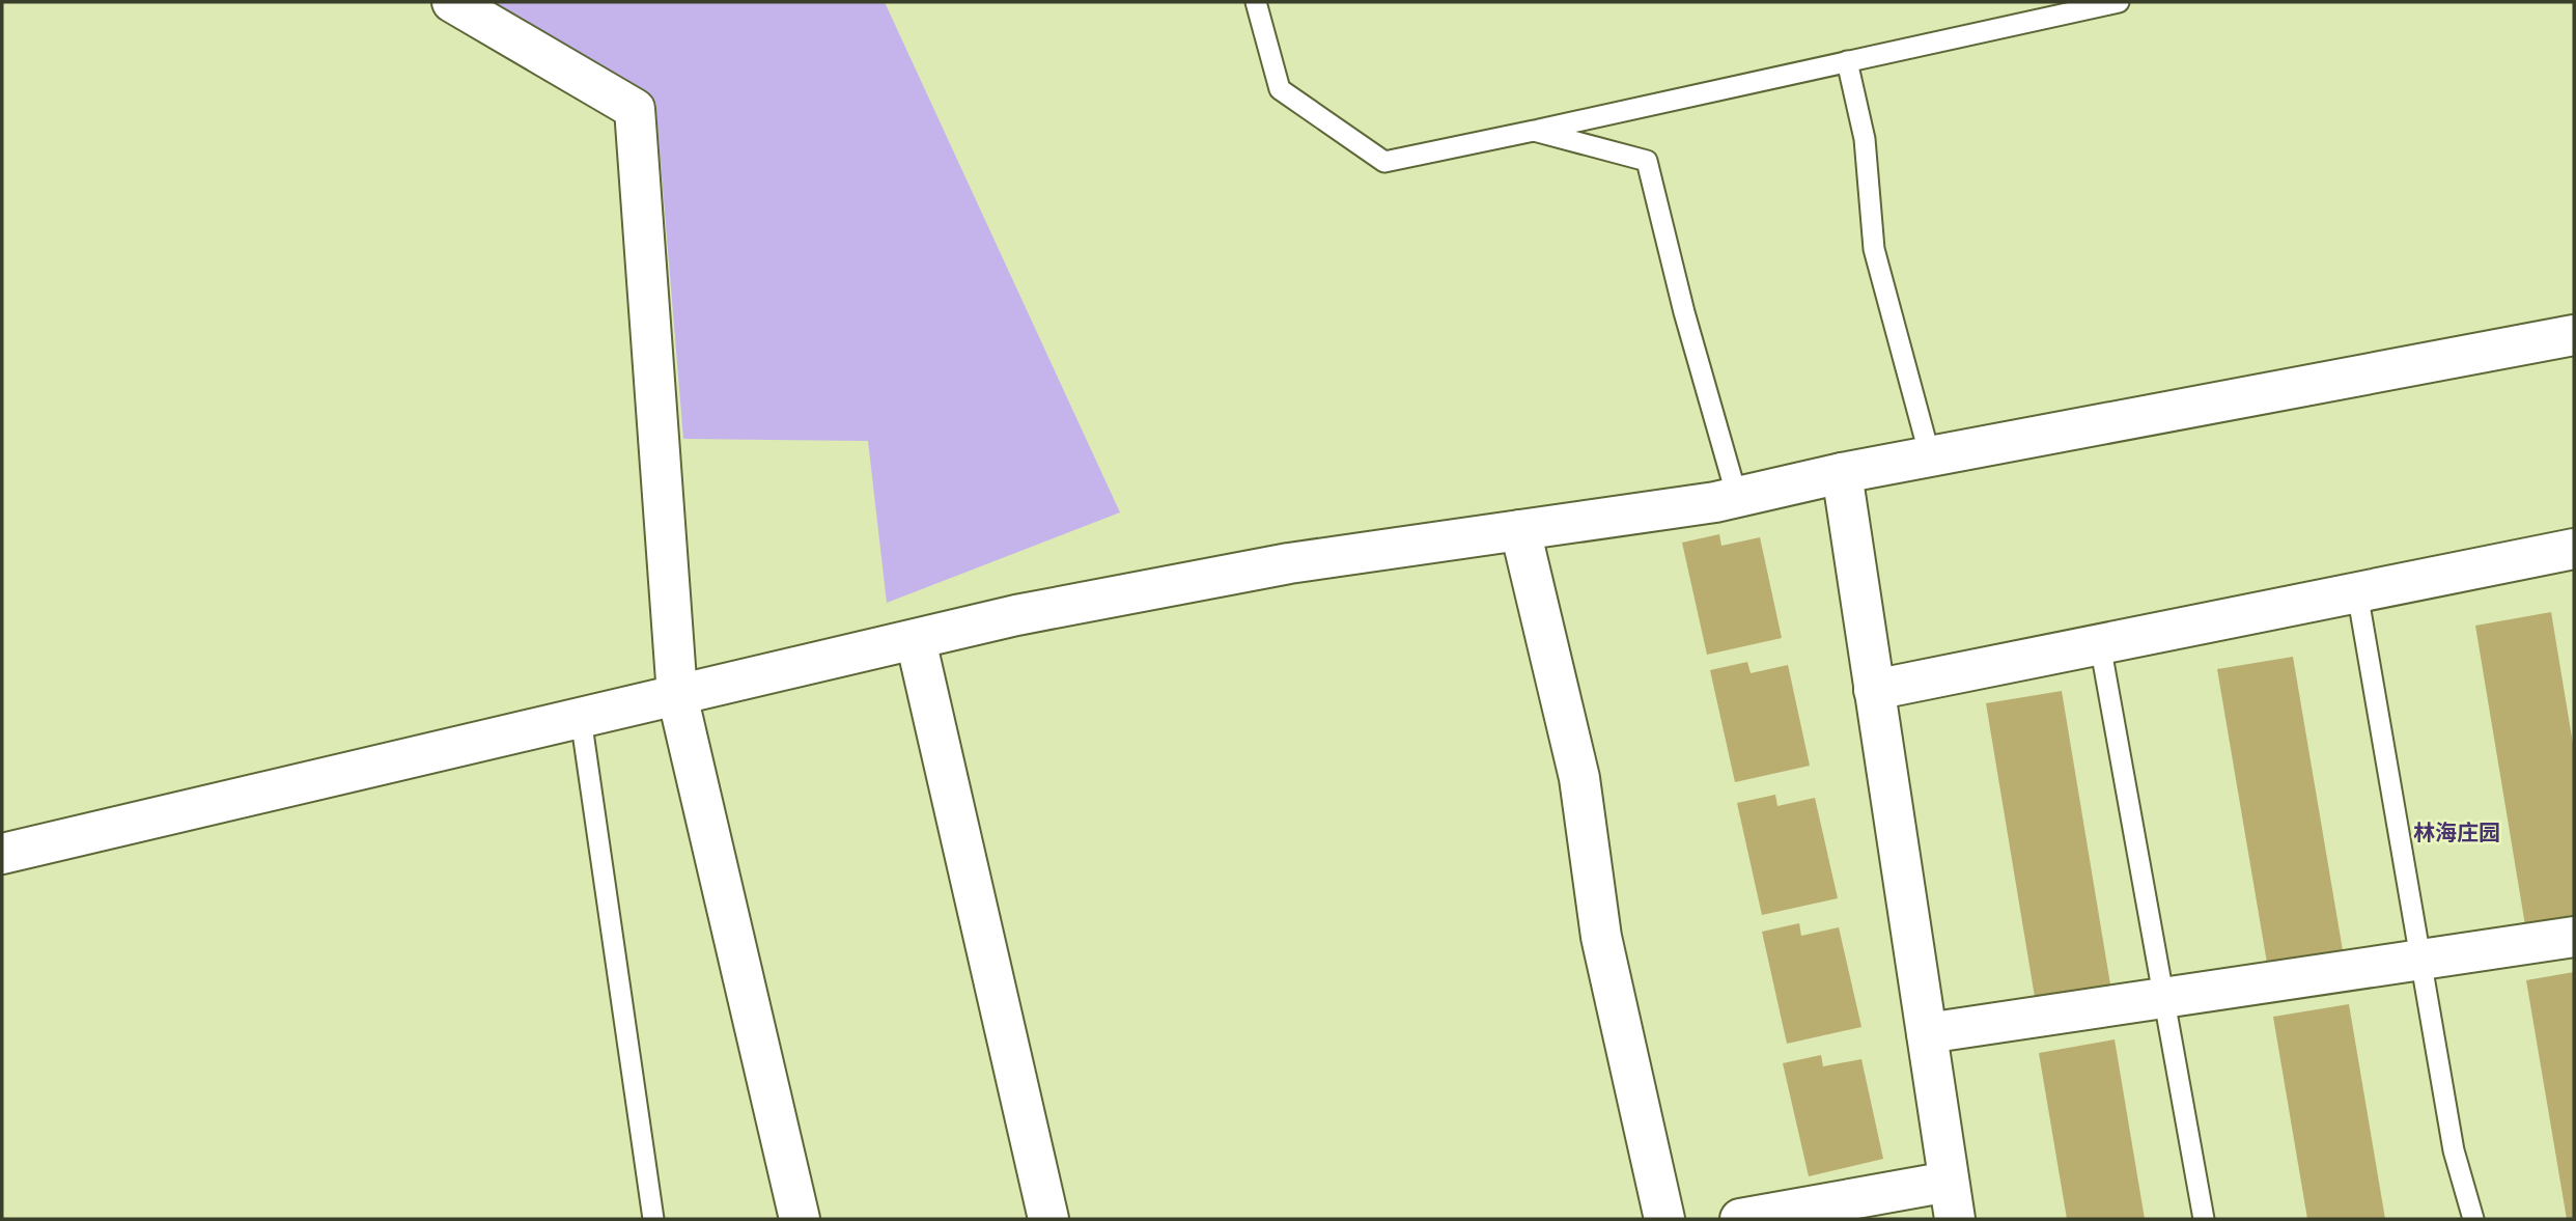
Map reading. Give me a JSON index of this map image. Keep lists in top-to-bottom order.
{
  "districts": ["林海庄园"]
}
